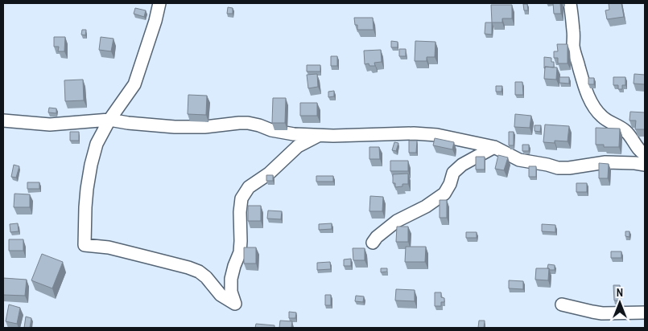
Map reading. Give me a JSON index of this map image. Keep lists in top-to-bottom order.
{
  "north": "top"
}
